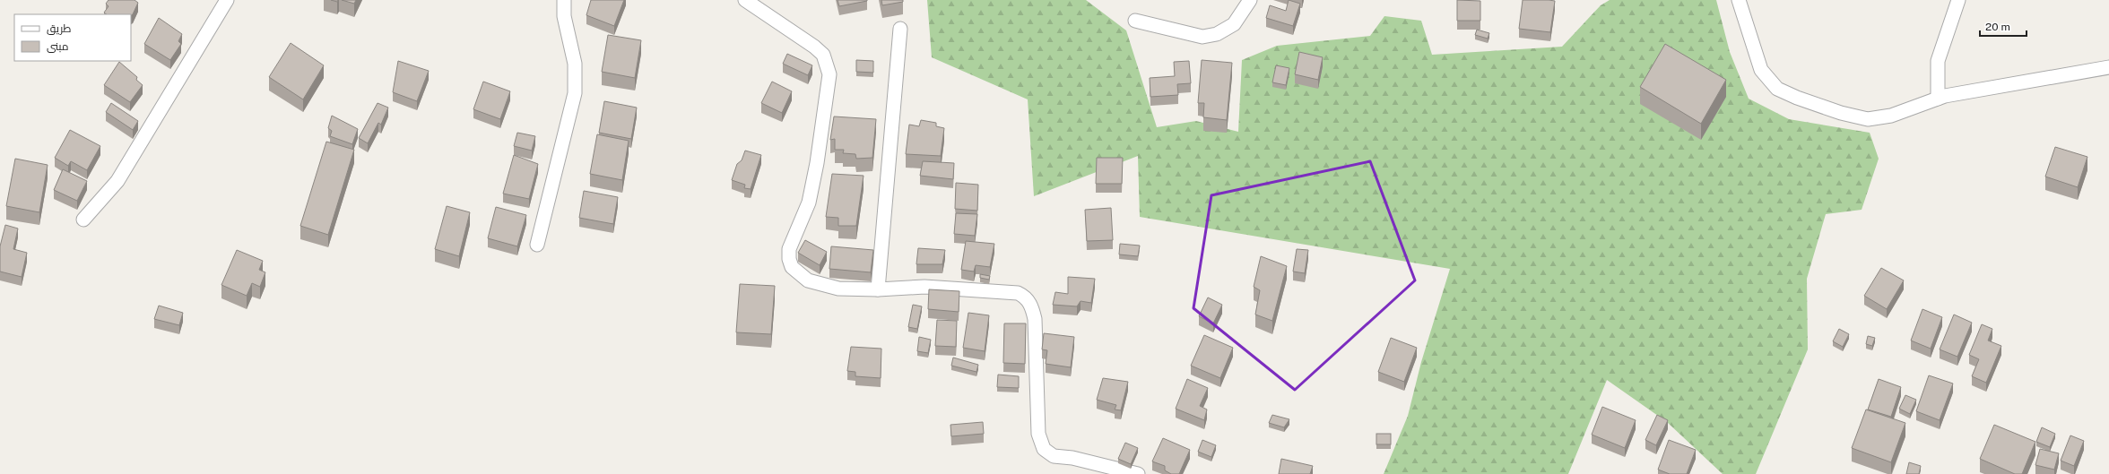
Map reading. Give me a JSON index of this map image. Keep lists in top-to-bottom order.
{
  "legend": ["طريق", "مبنى"],
  "scale_bar": "20 m"
}
